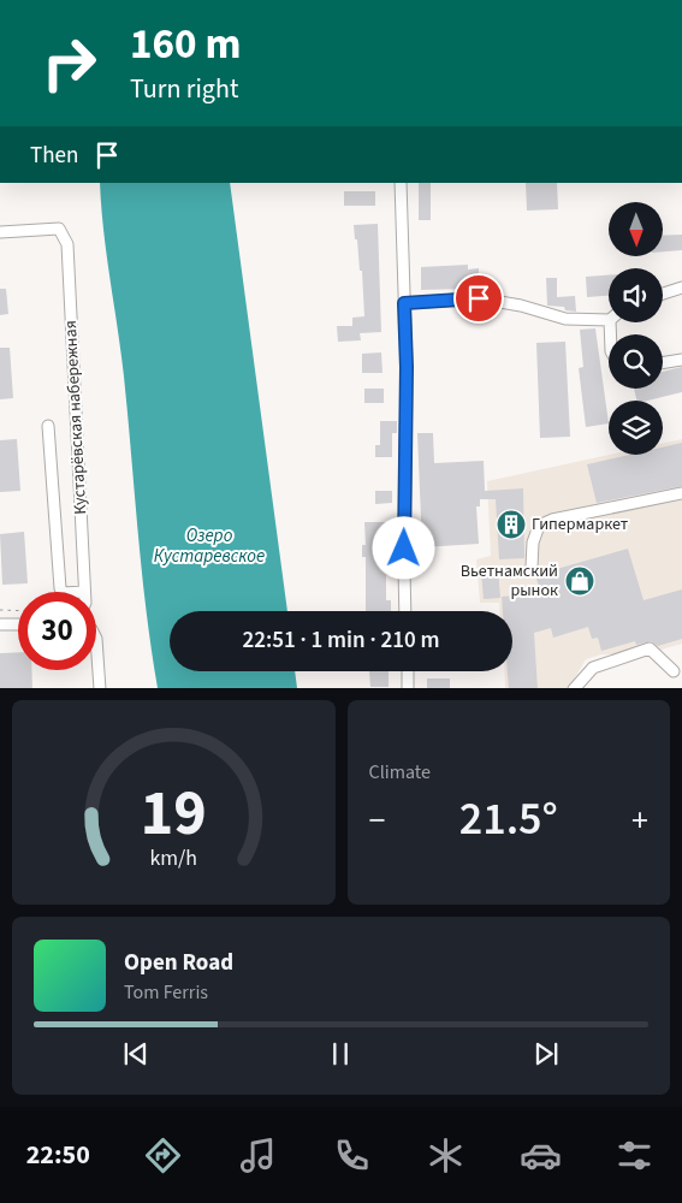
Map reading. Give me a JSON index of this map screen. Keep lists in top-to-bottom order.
{
  "streets": {
    "street": ["Кустарёвская набережная"]
  },
  "water": ["Озеро Кустаревское"],
  "places": {
    "building": ["Гипермаркет"],
    "shop": ["Вьетнамский рынок"]
  },
  "north": "bottom",
  "page": {
    "turn": ["160 m", "Turn right"],
    "then": "Then",
    "limit": "30",
    "trip": "22:51 · 1 min · 210 m",
    "tile": "Climate",
    "heat": ["−", "21.5°", "+"],
    "song": ["Open Road", "Tom Ferris"],
    "tabs": "22:50",
    "gauge": ["19", "km/h"]
  }
}
